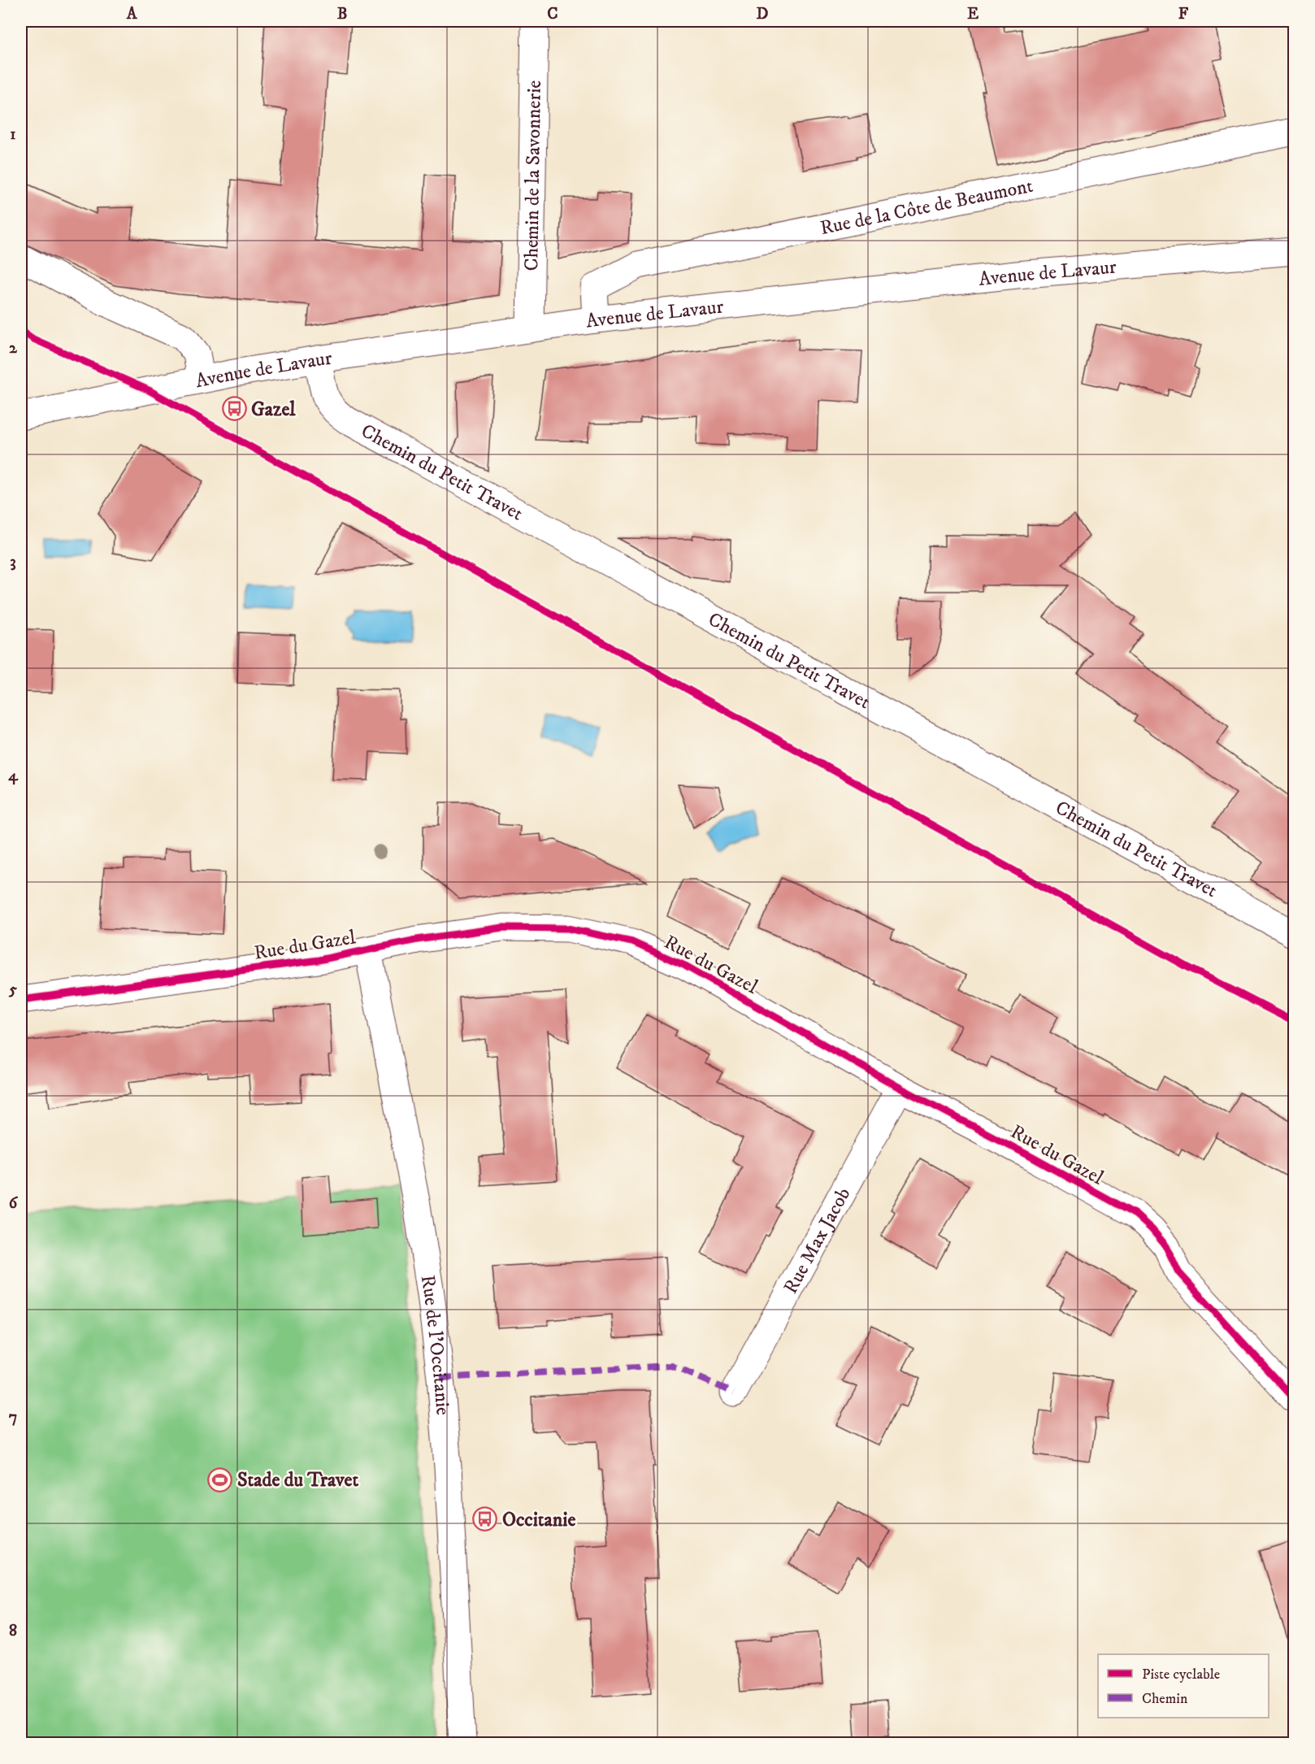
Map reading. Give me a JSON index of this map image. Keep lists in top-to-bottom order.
{
  "streets": {
    "street": [
      "Chemin de la Savonnerie",
      "Rue de la Côte de Beaumont",
      "Avenue de Lavaur",
      "Chemin du Petit Travet",
      "Rue du Gazel",
      "Rue Max Jacob",
      "Rue de l'Occitanie"
    ]
  },
  "crossings": [
    ["Chemin de la Savonnerie", "Avenue de Lavaur"],
    ["Rue de la Côte de Beaumont", "Avenue de Lavaur"],
    ["Avenue de Lavaur", "Chemin du Petit Travet"],
    ["Rue du Gazel", "Rue Max Jacob"],
    ["Rue du Gazel", "Rue de l'Occitanie"]
  ],
  "places": {
    "bus stop": ["Gazel", "Occitanie"],
    "sports": ["Stade du Travet"]
  },
  "legend": ["Piste cyclable", "Chemin"],
  "grid": {
    "columns": [
      "A",
      "B",
      "C",
      "D",
      "E",
      "F"
    ],
    "rows": [
      "1",
      "2",
      "3",
      "4",
      "5",
      "6",
      "7",
      "8"
    ]
  }
}
